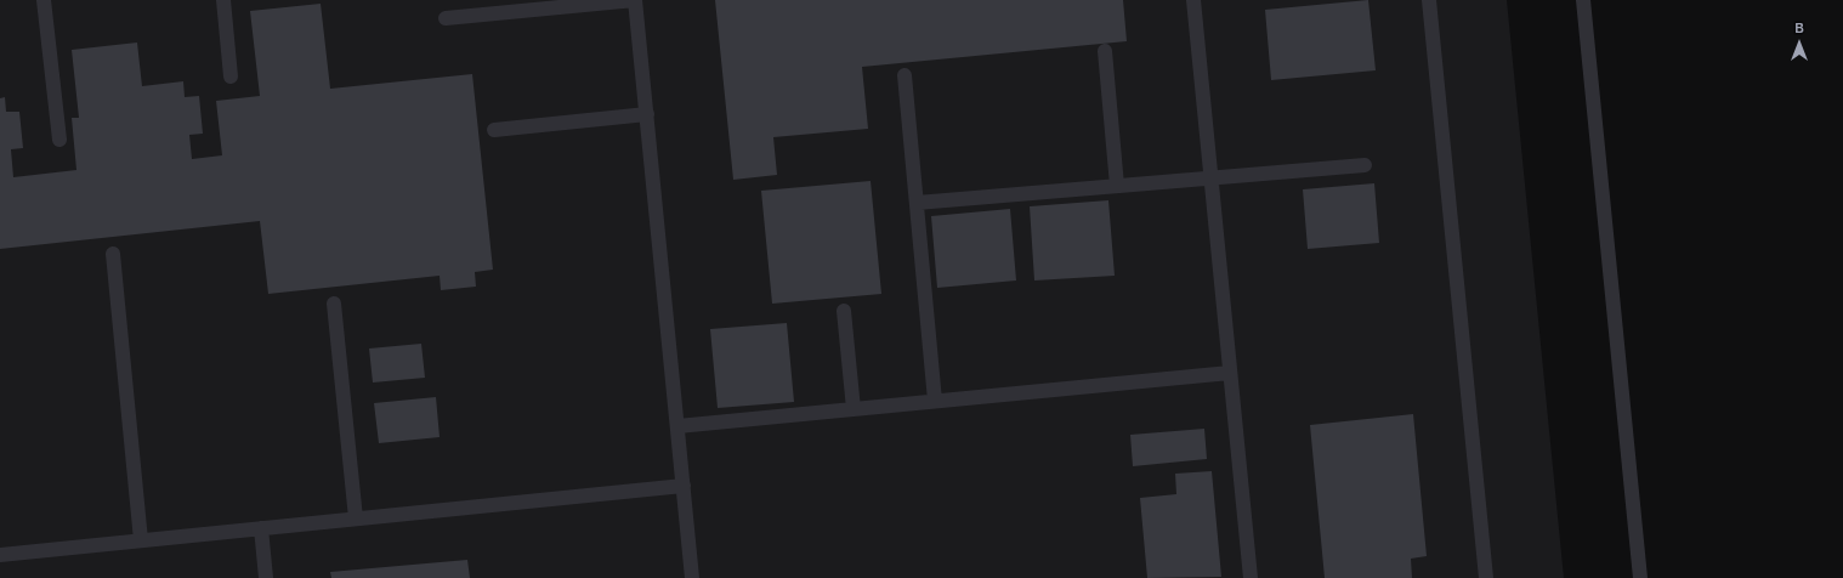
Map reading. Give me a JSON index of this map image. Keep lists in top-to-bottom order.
{
  "north": "top"
}
